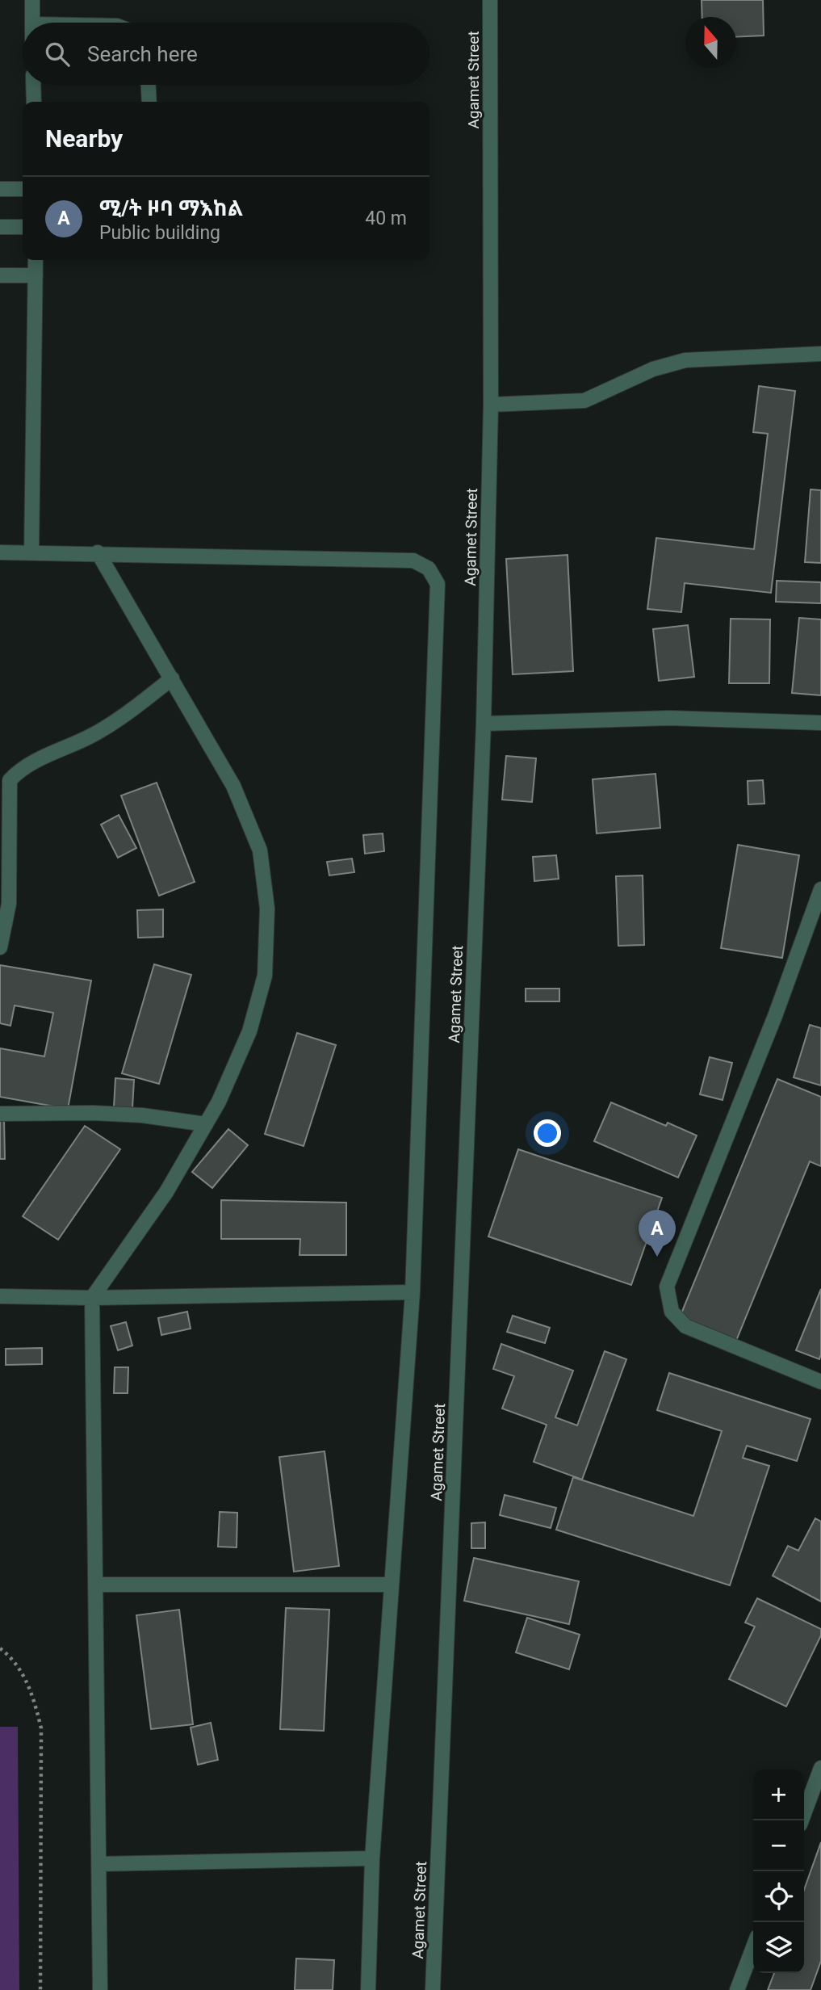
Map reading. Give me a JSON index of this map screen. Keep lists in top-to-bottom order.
{
  "streets": {
    "street": ["Agamet Street"]
  },
  "north": "top",
  "page": {
    "search": "Search here",
    "heading": "Nearby",
    "list": [
      {
        "mark": "A",
        "name": "ሚ/ት ዞባ ማእከል",
        "note": "Public building",
        "value": "40 m"
      }
    ],
    "pins": "A",
    "map_buttons": ["+", "−"]
  }
}
